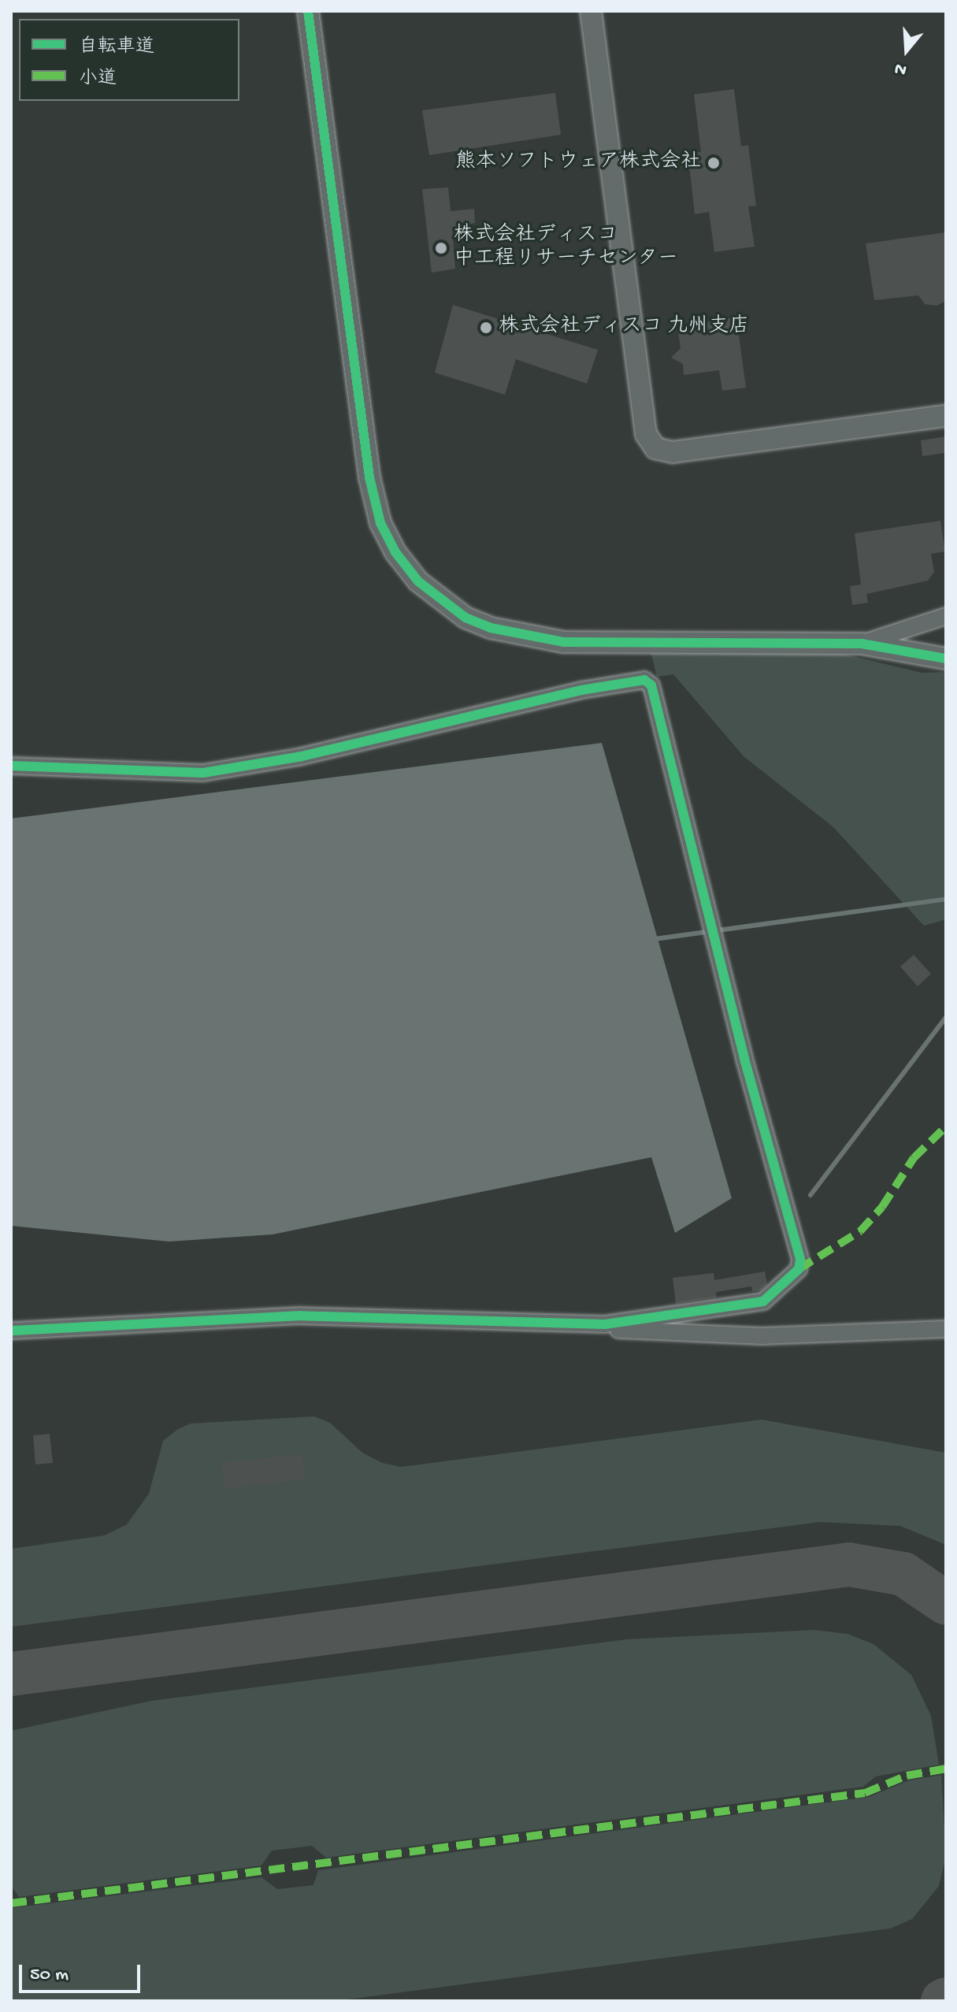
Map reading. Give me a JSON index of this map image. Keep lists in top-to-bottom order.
{
  "places": ["熊本ソフトウェア株式会社", "株式会社ディスコ 中工程リサーチセンター", "株式会社ディスコ 九州支店"],
  "legend": ["自転車道", "小道"],
  "scale_bar": "50 m",
  "north": "bottom"
}
